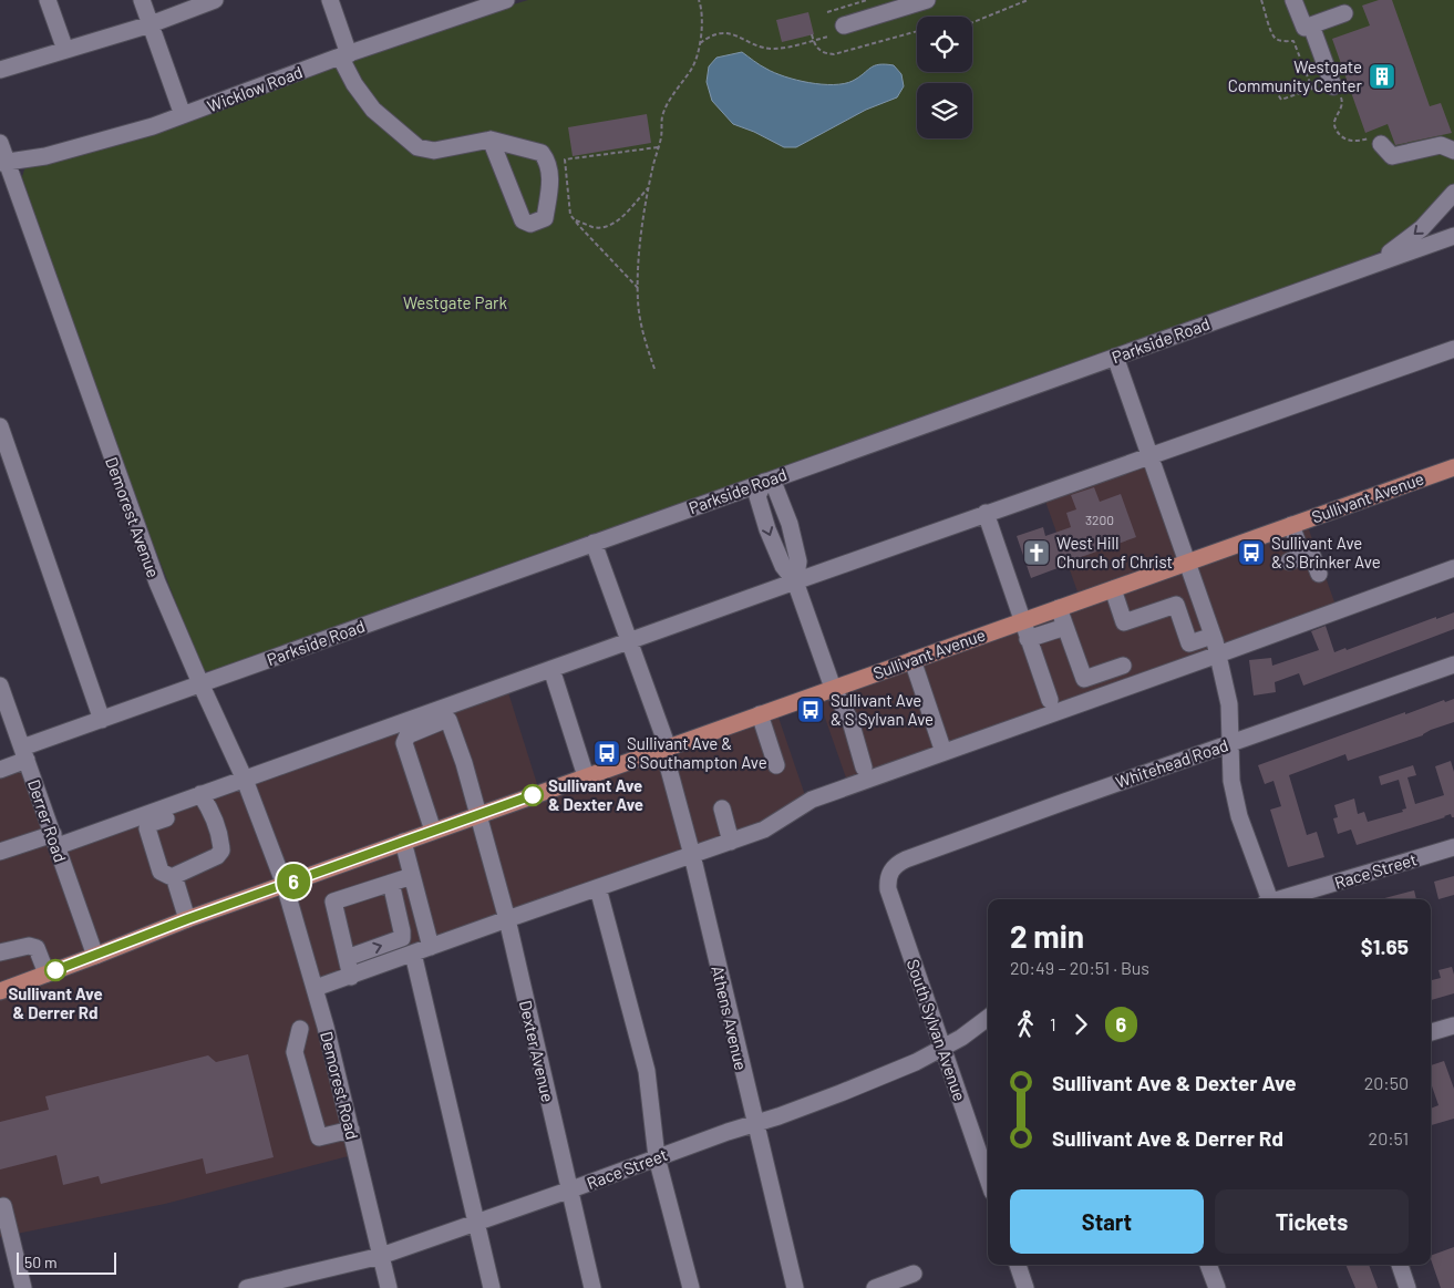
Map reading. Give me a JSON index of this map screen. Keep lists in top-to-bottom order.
{
  "streets": {
    "main road": ["Sullivant Avenue"],
    "street": [
      "Wicklow Road",
      "Parkside Road",
      "Demorest Avenue",
      "Whitehead Road",
      "Derrer Road",
      "Race Street",
      "Athens Avenue",
      "South Sylvan Avenue",
      "Dexter Avenue",
      "Demorest Road"
    ]
  },
  "crossings": [
    ["Wicklow Road", "Demorest Avenue"],
    ["Parkside Road", "Demorest Avenue"],
    ["Parkside Road", "Derrer Road"],
    ["Parkside Road", "Athens Avenue"],
    ["Sullivant Avenue", "Demorest Avenue"],
    ["Sullivant Avenue", "Derrer Road"],
    ["Sullivant Avenue", "Athens Avenue"],
    ["Sullivant Avenue", "Dexter Avenue"],
    ["Sullivant Avenue", "Demorest Road"],
    ["Demorest Avenue", "Demorest Road"],
    ["Whitehead Road", "South Sylvan Avenue"],
    ["Race Street", "Athens Avenue"],
    ["Race Street", "South Sylvan Avenue"],
    ["Race Street", "Dexter Avenue"],
    ["Race Street", "Demorest Road"]
  ],
  "parks": ["Westgate Park"],
  "places": {
    "building": ["Westgate Community Center"],
    "church": ["West Hill Church of Christ"],
    "bus stop": ["Sullivant Ave & S Brinker Ave", "Sullivant Ave & S Sylvan Ave", "Sullivant Ave & S Southampton Ave"],
    "other": ["Sullivant Ave & Dexter Ave", "Sullivant Ave & Derrer Rd"]
  },
  "lines": ["bus line 6"],
  "house_numbers": ["3200"],
  "scale_bar": "50 m",
  "page": {
    "on_map": "6",
    "heading": ["2 min", "20:49 – 20:51 · Bus", "$1.65"],
    "legs": ["1", "6"],
    "list": [
      {
        "name": "Sullivant Ave & Dexter Ave",
        "value": "20:50"
      },
      {
        "name": "Sullivant Ave & Derrer Rd",
        "value": "20:51"
      }
    ],
    "buttons": ["Start", "Tickets"],
    "scale": "50 m"
  }
}
